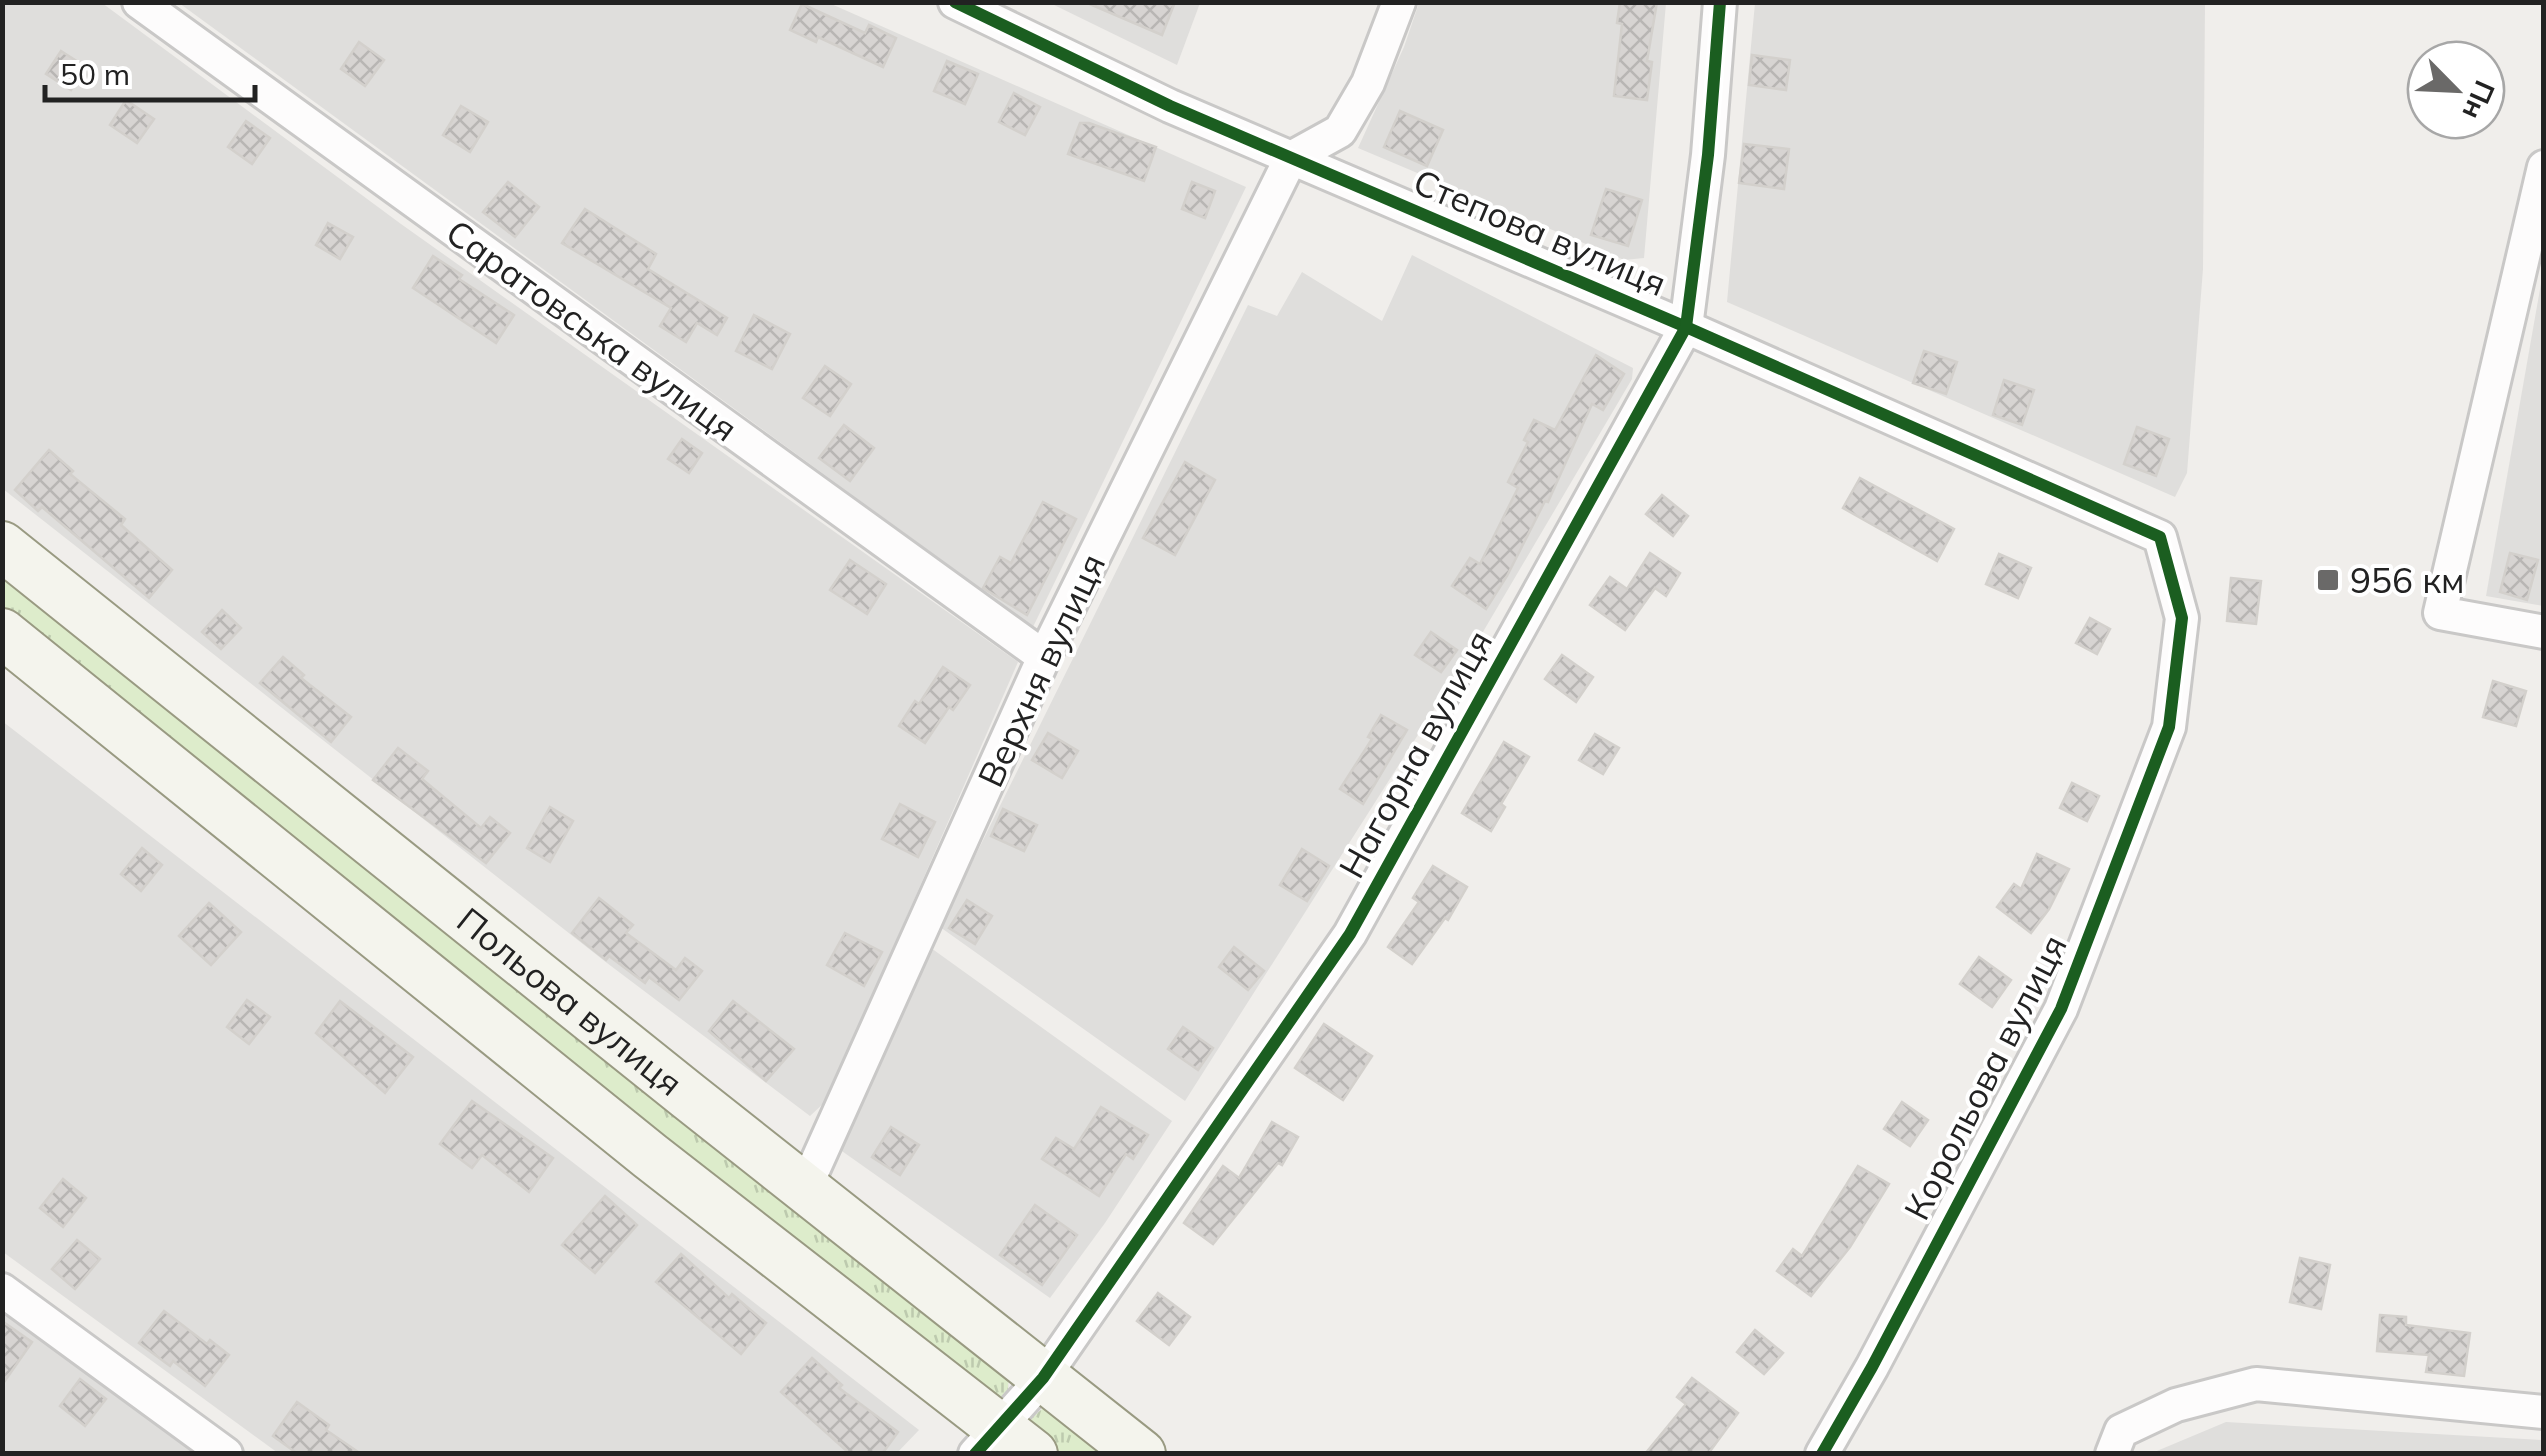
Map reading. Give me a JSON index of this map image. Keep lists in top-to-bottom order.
{
  "streets": {
    "main road": ["Польова вулиця"],
    "street": [
      "Степова вулиця",
      "Саратовська вулиця",
      "Верхня вулиця",
      "Нагорна вулиця",
      "Корольова вулиця"
    ]
  },
  "crossings": [
    ["Степова вулиця", "Верхня вулиця"],
    ["Степова вулиця", "Нагорна вулиця"],
    ["Степова вулиця", "Корольова вулиця"],
    ["Саратовська вулиця", "Верхня вулиця"],
    ["Верхня вулиця", "Польова вулиця"],
    ["Нагорна вулиця", "Польова вулиця"]
  ],
  "places": {
    "transit": ["956 км"]
  },
  "scale_bar": "50 m",
  "north": "bottom right"
}
